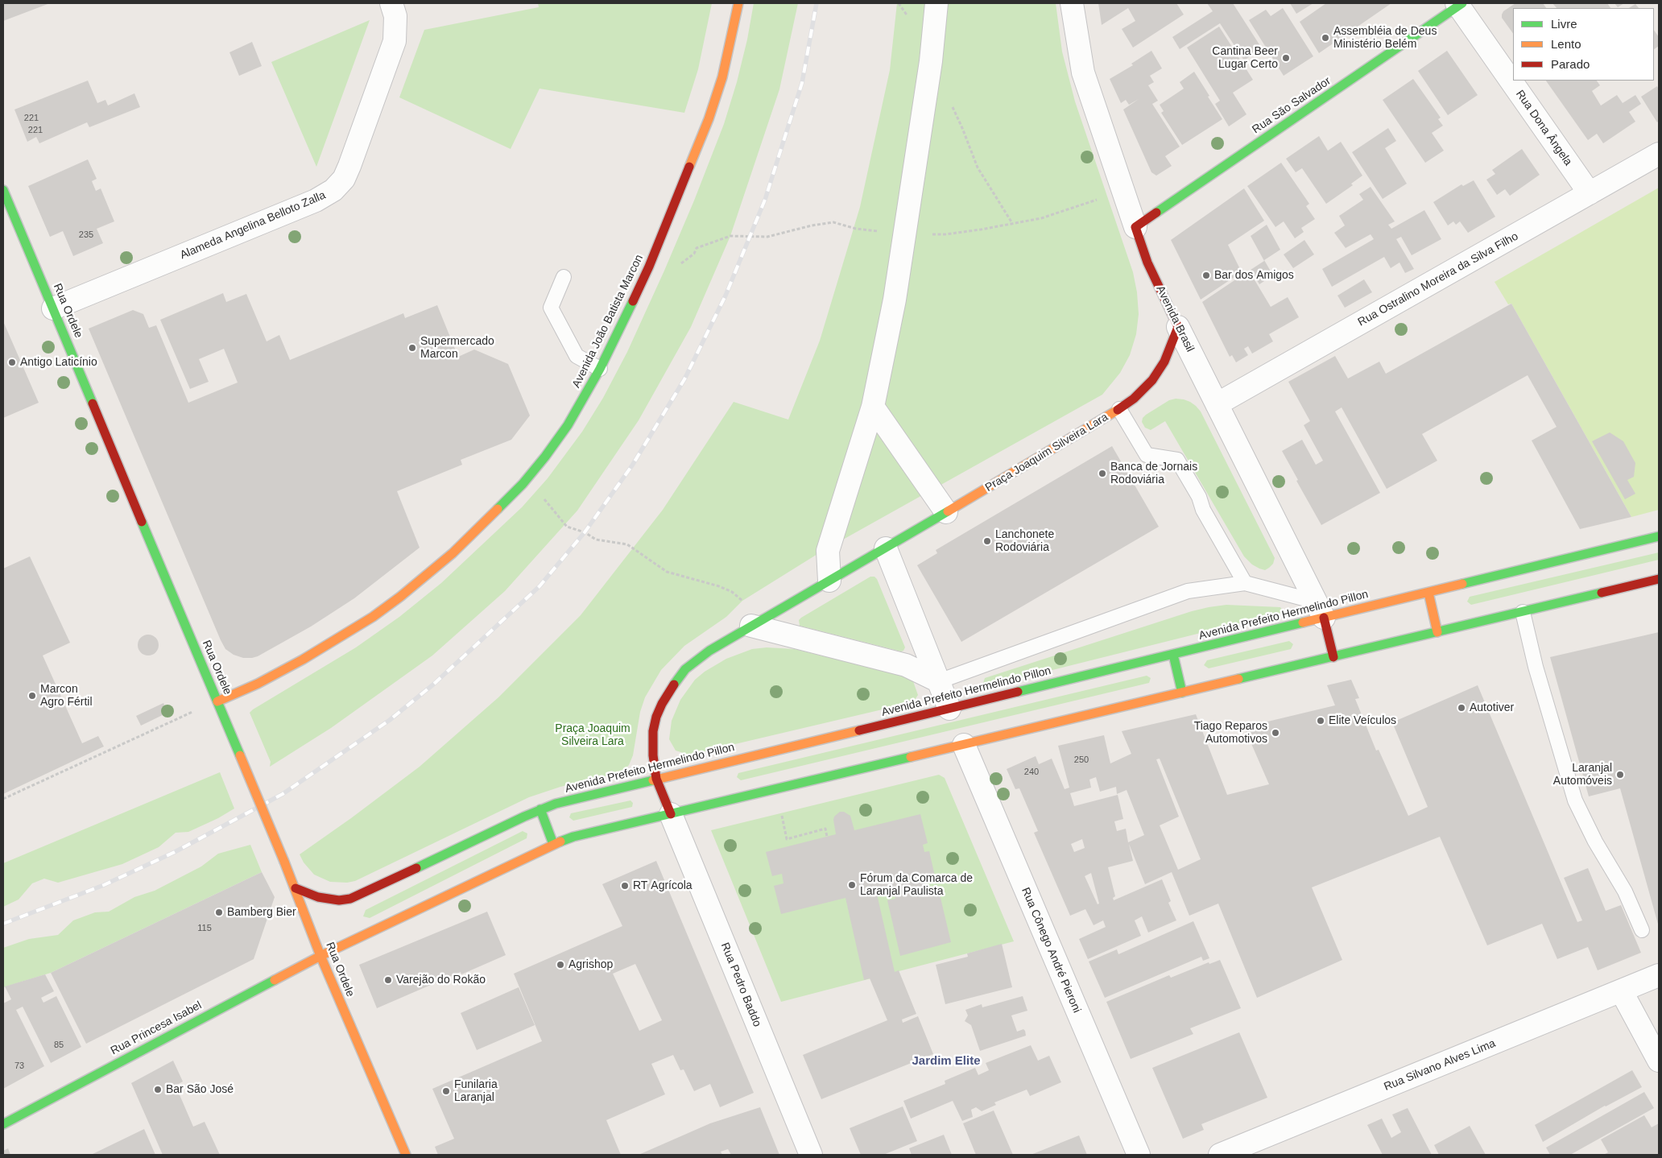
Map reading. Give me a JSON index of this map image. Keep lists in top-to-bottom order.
{
  "streets": {
    "main road": [
      "Rua São Salvador",
      "Rua Ordele",
      "Avenida Brasil",
      "Avenida João Batista Marcon",
      "Praça Joaquim Silveira Lara",
      "Avenida Prefeito Hermelindo Pillon",
      "Rua Princesa Isabel"
    ],
    "street": [
      "Rua Dona Ângela",
      "Alameda Angelina Belloto Zalla",
      "Rua Ostralino Moreira da Silva Filho",
      "Rua Cônego André Pieroni",
      "Rua Pedro Baddo",
      "Rua Silvano Alves Lima"
    ]
  },
  "crossings": [
    ["Rua São Salvador", "Rua Dona Ângela"],
    ["Rua São Salvador", "Avenida Brasil"],
    ["Rua Dona Ângela", "Rua Ostralino Moreira da Silva Filho"],
    ["Alameda Angelina Belloto Zalla", "Rua Ordele"],
    ["Rua Ostralino Moreira da Silva Filho", "Avenida Brasil"],
    ["Rua Ordele", "Avenida João Batista Marcon"],
    ["Rua Ordele", "Avenida Prefeito Hermelindo Pillon"],
    ["Rua Ordele", "Rua Princesa Isabel"],
    ["Avenida Brasil", "Praça Joaquim Silveira Lara"],
    ["Avenida Brasil", "Avenida Prefeito Hermelindo Pillon"],
    ["Praça Joaquim Silveira Lara", "Avenida Prefeito Hermelindo Pillon"],
    ["Praça Joaquim Silveira Lara", "Rua Pedro Baddo"]
  ],
  "districts": ["Jardim Elite"],
  "parks": ["Praça Joaquim Silveira Lara"],
  "places": [
    "Assembléia de Deus Ministério Belém",
    "Cantina Beer Lugar Certo",
    "Bar dos Amigos",
    "Supermercado Marcon",
    "Antigo Laticínio",
    "Banca de Jornais Rodoviária",
    "Lanchonete Rodoviária",
    "Marcon Agro Fértil",
    "Autotiver",
    "Elite Veículos",
    "Tiago Reparos Automotivos",
    "Laranjal Automóveis",
    "Fórum da Comarca de Laranjal Paulista",
    "RT Agrícola",
    "Bamberg Bier",
    "Agrishop",
    "Varejão do Rokão",
    "Bar São José",
    "Funilaria Laranjal"
  ],
  "house_numbers": [
    "221",
    "221",
    "235",
    "250",
    "240",
    "115",
    "85",
    "73"
  ],
  "legend": ["Livre", "Lento", "Parado"]
}
